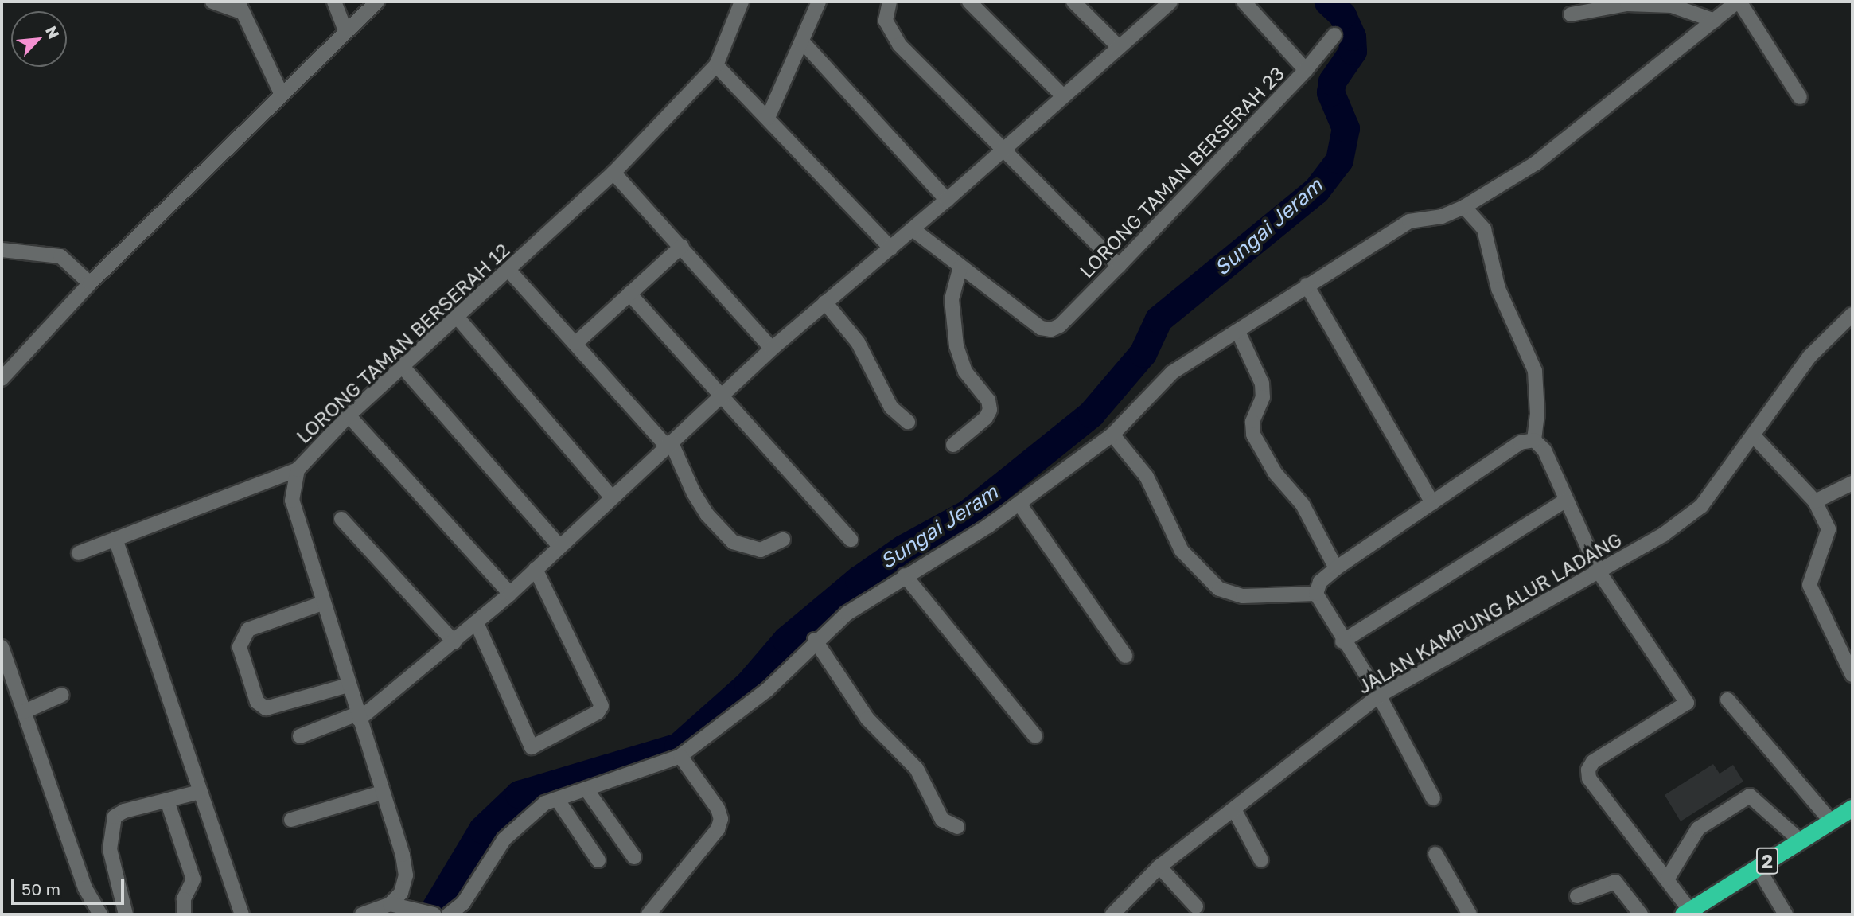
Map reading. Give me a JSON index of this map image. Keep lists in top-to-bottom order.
{
  "streets": {
    "highway": ["2"],
    "street": ["LORONG TAMAN BERSERAH 23", "LORONG TAMAN BERSERAH 12", "JALAN KAMPUNG ALUR LADANG"]
  },
  "water": ["Sungai Jeram"],
  "scale_bar": "50 m",
  "north": "top right"
}
